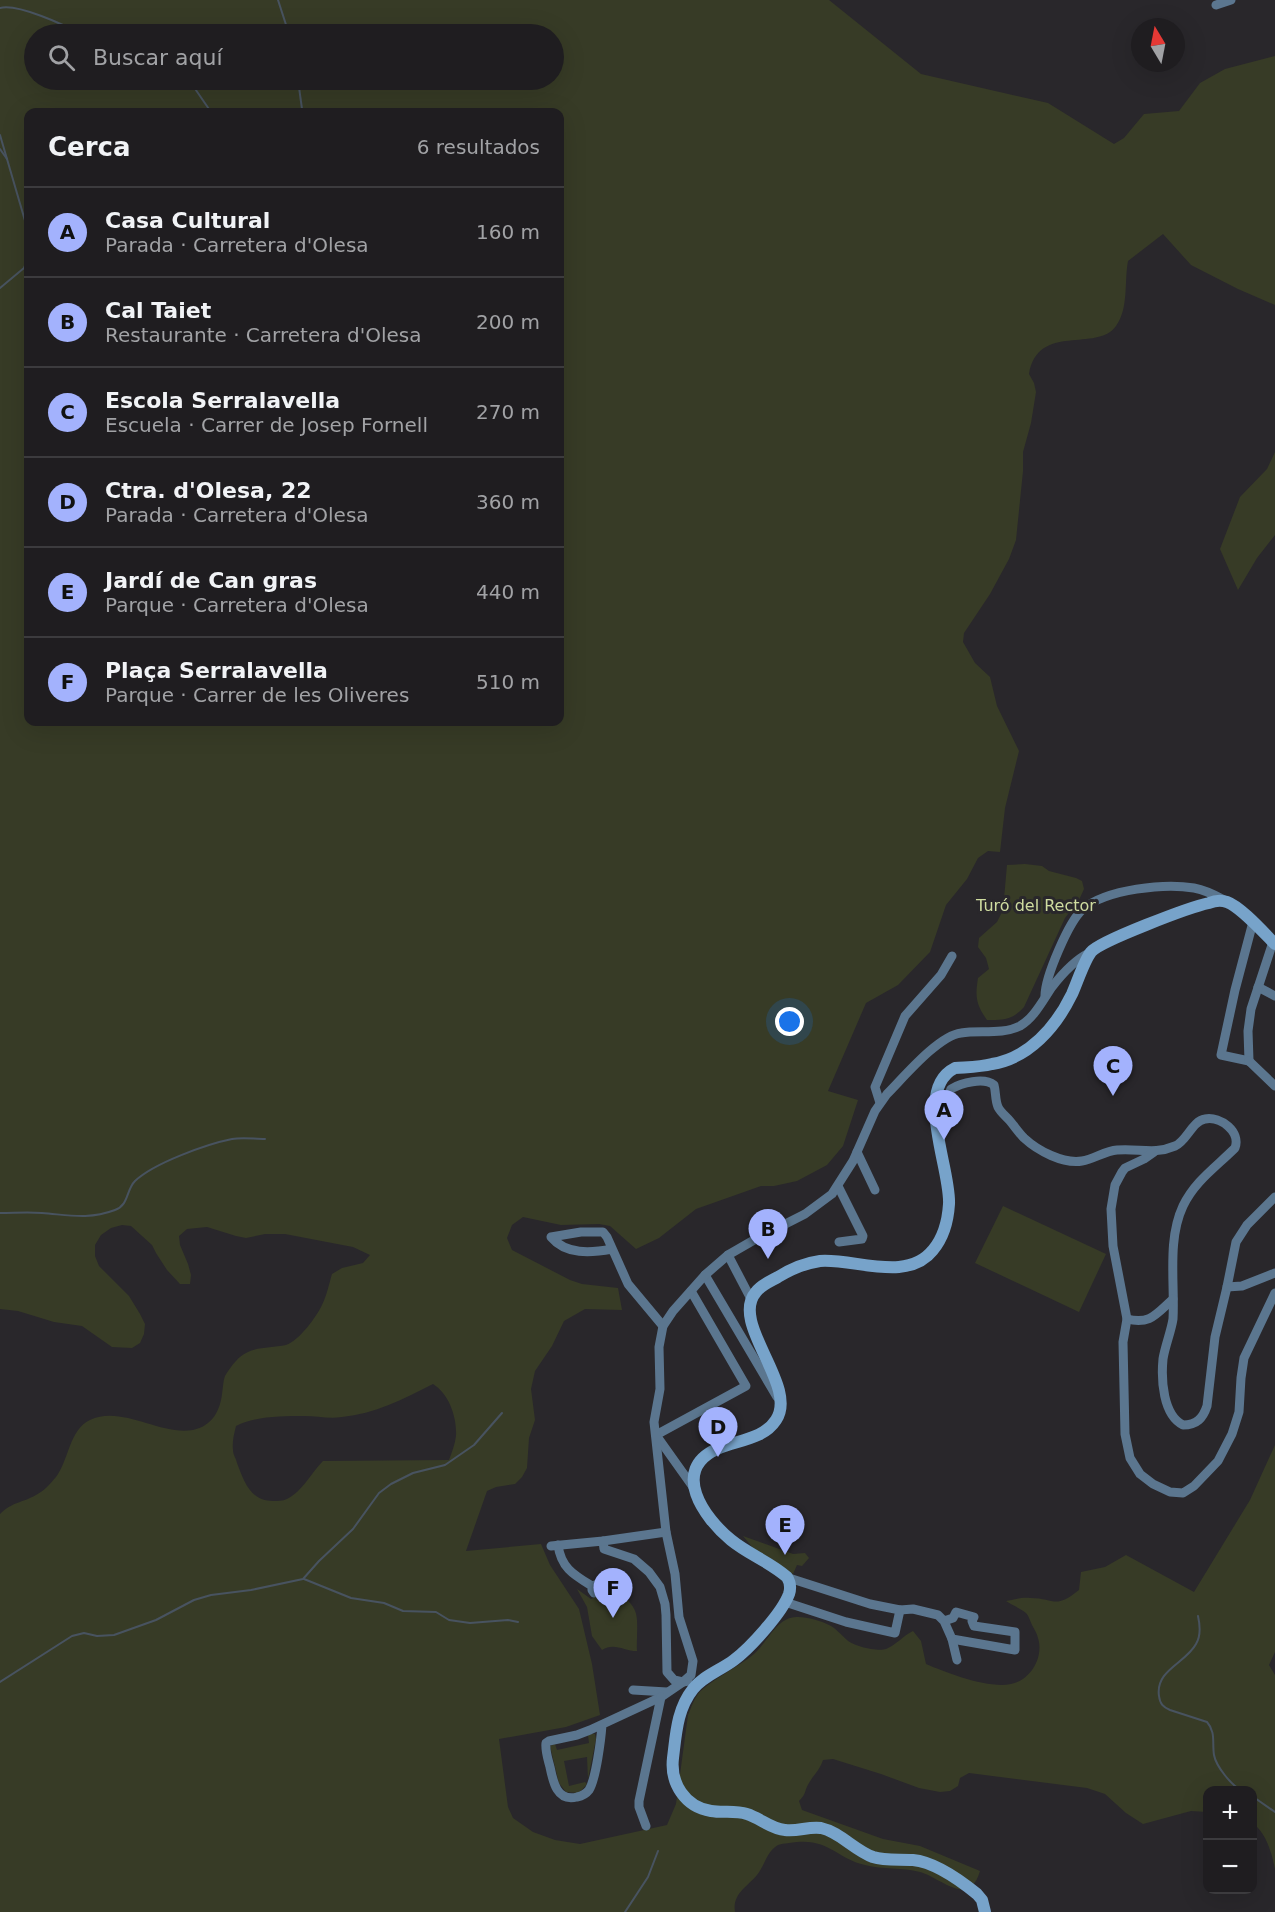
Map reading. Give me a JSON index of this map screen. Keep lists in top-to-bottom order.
{
  "parks": ["Turó del Rector"],
  "north": "top",
  "page": {
    "search": "Buscar aquí",
    "heading": ["Cerca", "6 resultados"],
    "list": [
      {
        "mark": "A",
        "name": "Casa Cultural",
        "note": "Parada · Carretera d'Olesa",
        "value": "160 m"
      },
      {
        "mark": "B",
        "name": "Cal Taiet",
        "note": "Restaurante · Carretera d'Olesa",
        "value": "200 m"
      },
      {
        "mark": "C",
        "name": "Escola Serralavella",
        "note": "Escuela · Carrer de Josep Fornell",
        "value": "270 m"
      },
      {
        "mark": "D",
        "name": "Ctra. d'Olesa, 22",
        "note": "Parada · Carretera d'Olesa",
        "value": "360 m"
      },
      {
        "mark": "E",
        "name": "Jardí de Can gras",
        "note": "Parque · Carretera d'Olesa",
        "value": "440 m"
      },
      {
        "mark": "F",
        "name": "Plaça Serralavella",
        "note": "Parque · Carrer de les Oliveres",
        "value": "510 m"
      }
    ],
    "pins": [
      "C",
      "A",
      "B",
      "D",
      "E",
      "F"
    ],
    "map_buttons": ["+", "−"]
  }
}
